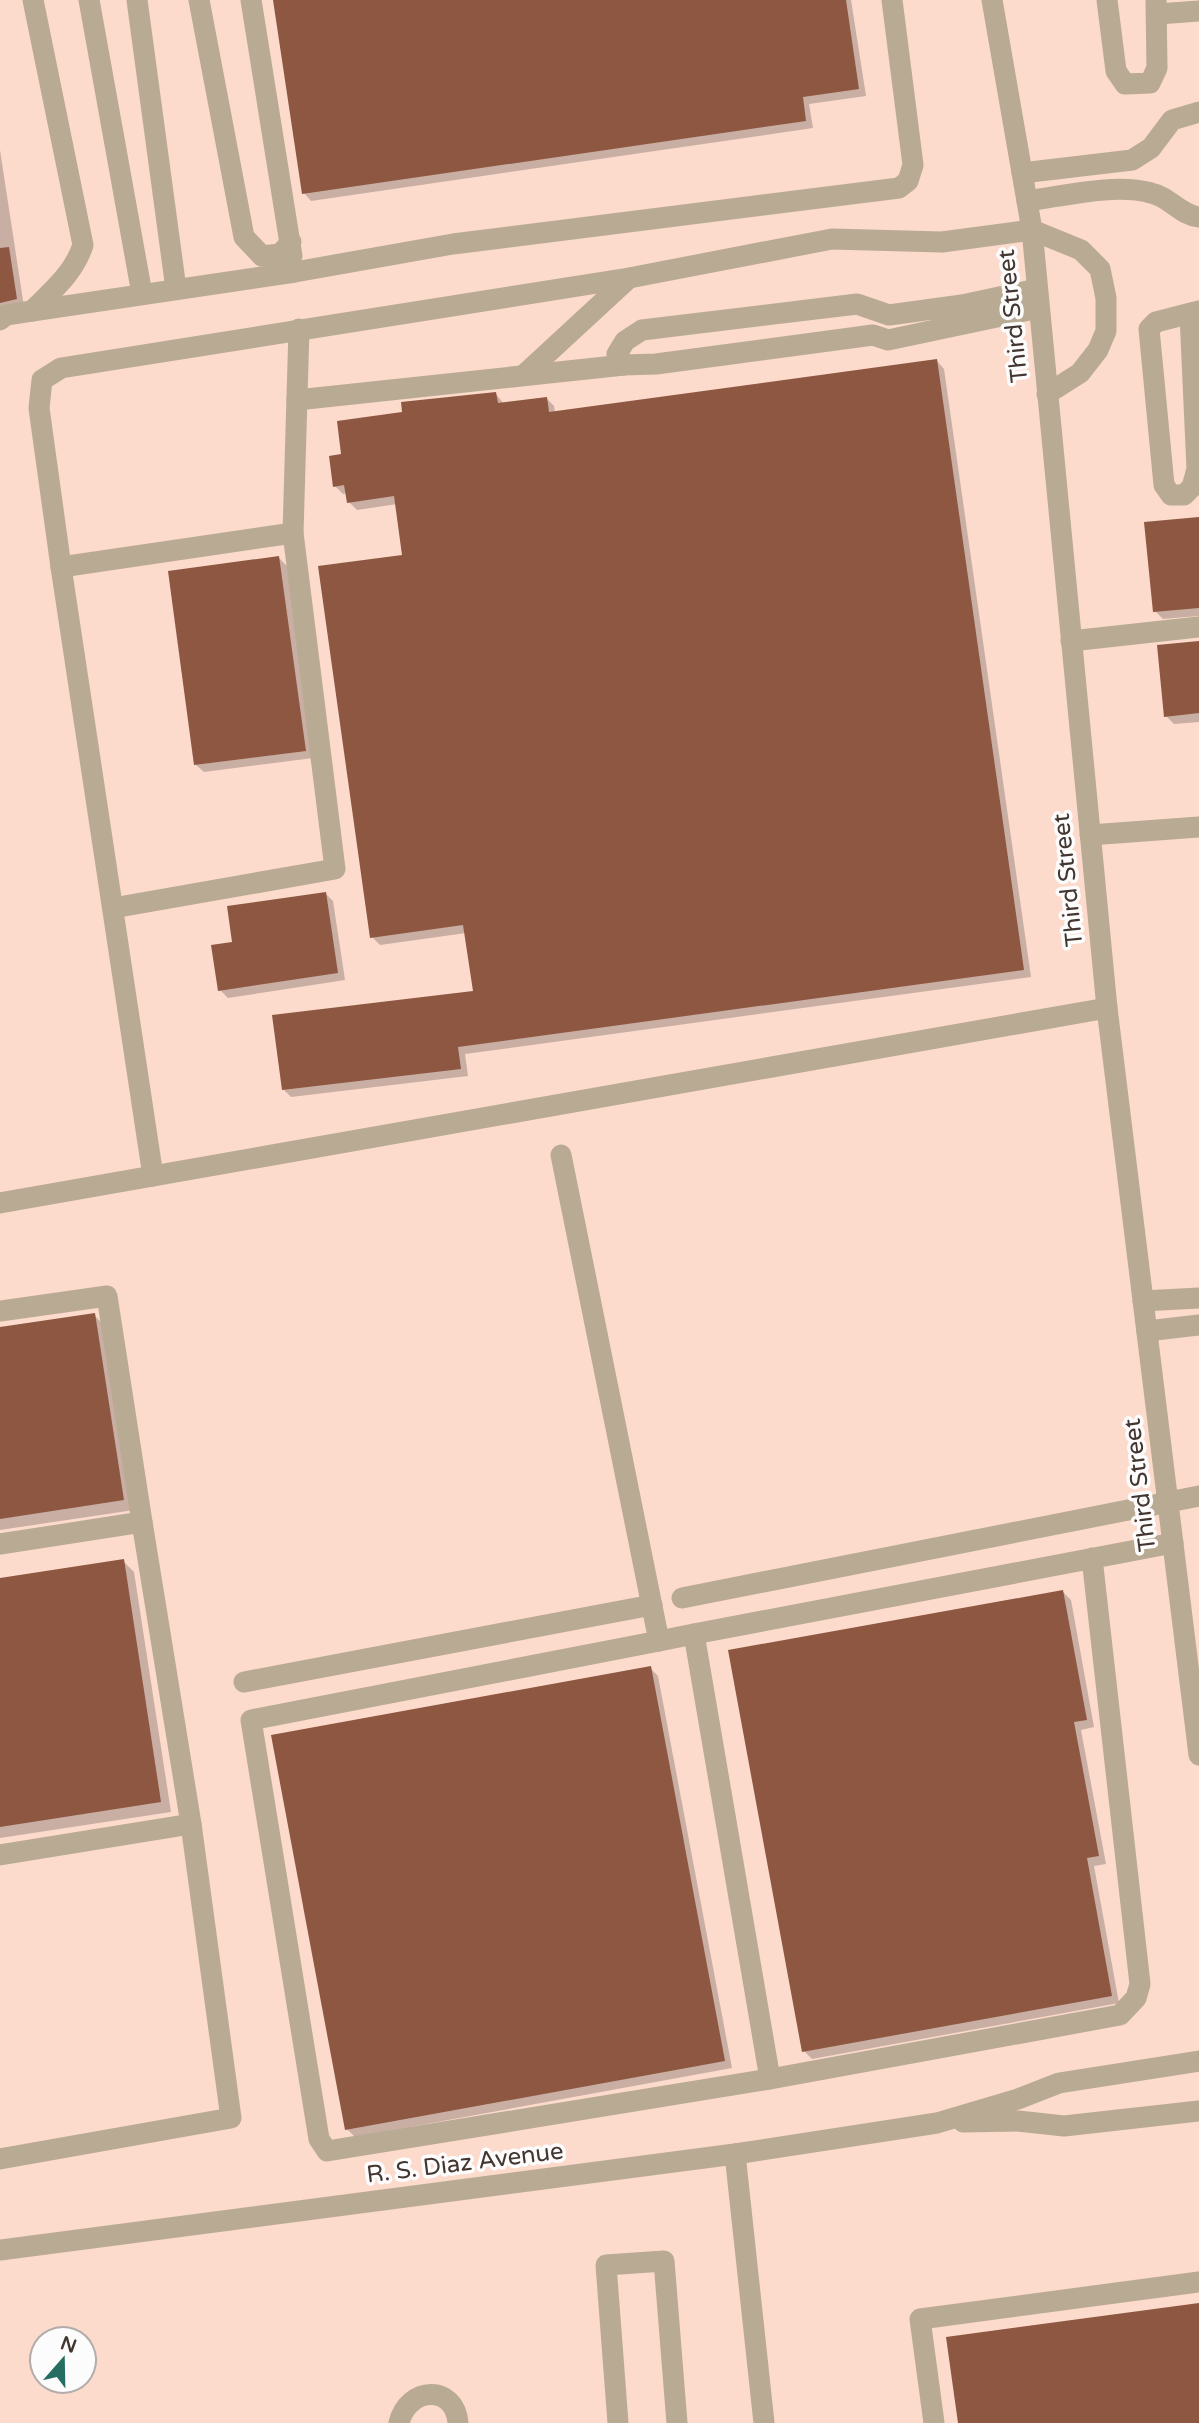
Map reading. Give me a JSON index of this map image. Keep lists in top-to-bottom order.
{
  "streets": {
    "street": ["Third Street", "R. S. Diaz Avenue"]
  },
  "north": "top"
}
